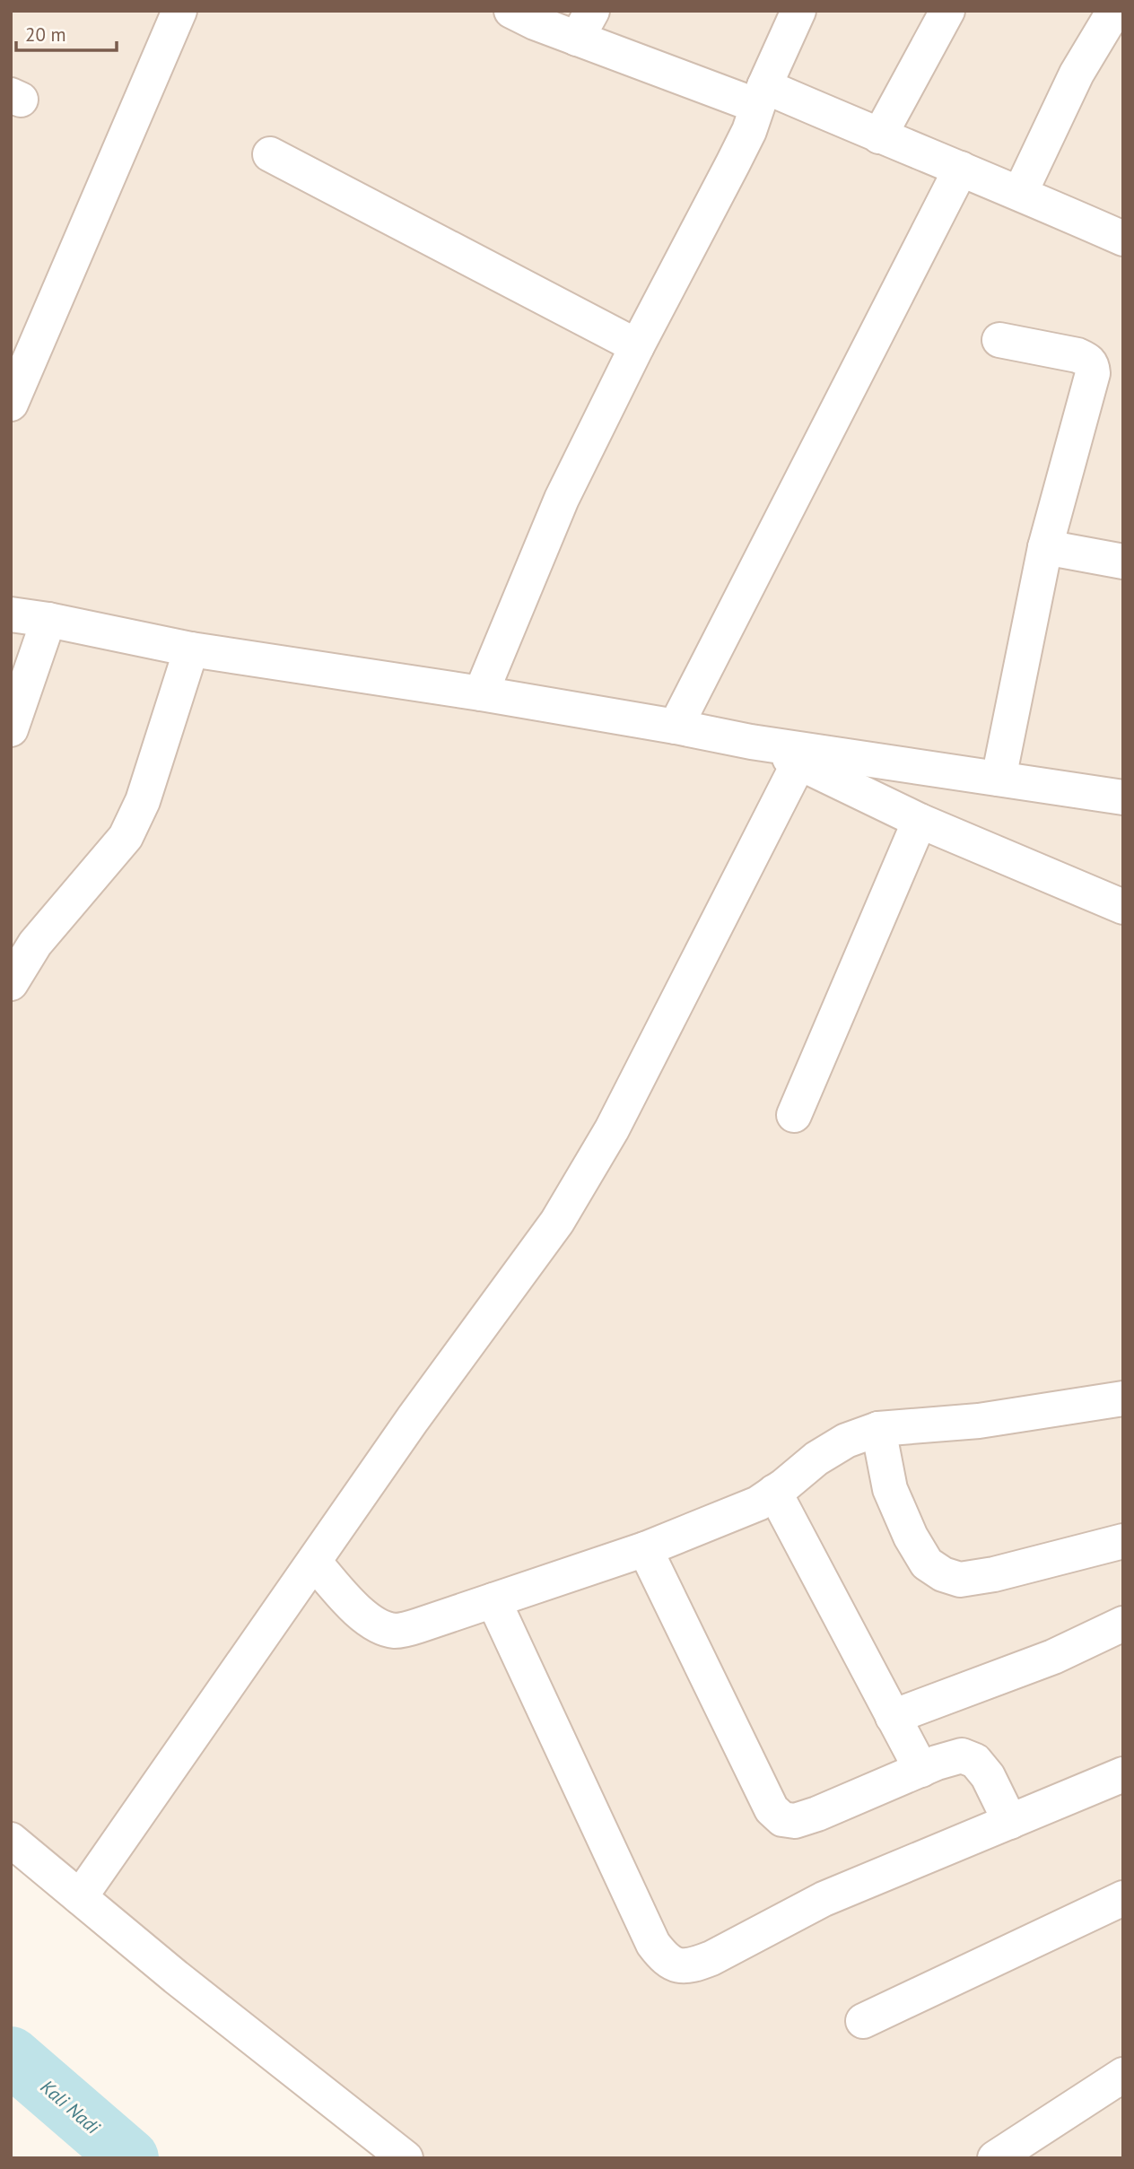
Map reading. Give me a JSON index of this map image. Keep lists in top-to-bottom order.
{
  "water": ["Kali Nadi"],
  "scale_bar": "20 m"
}
